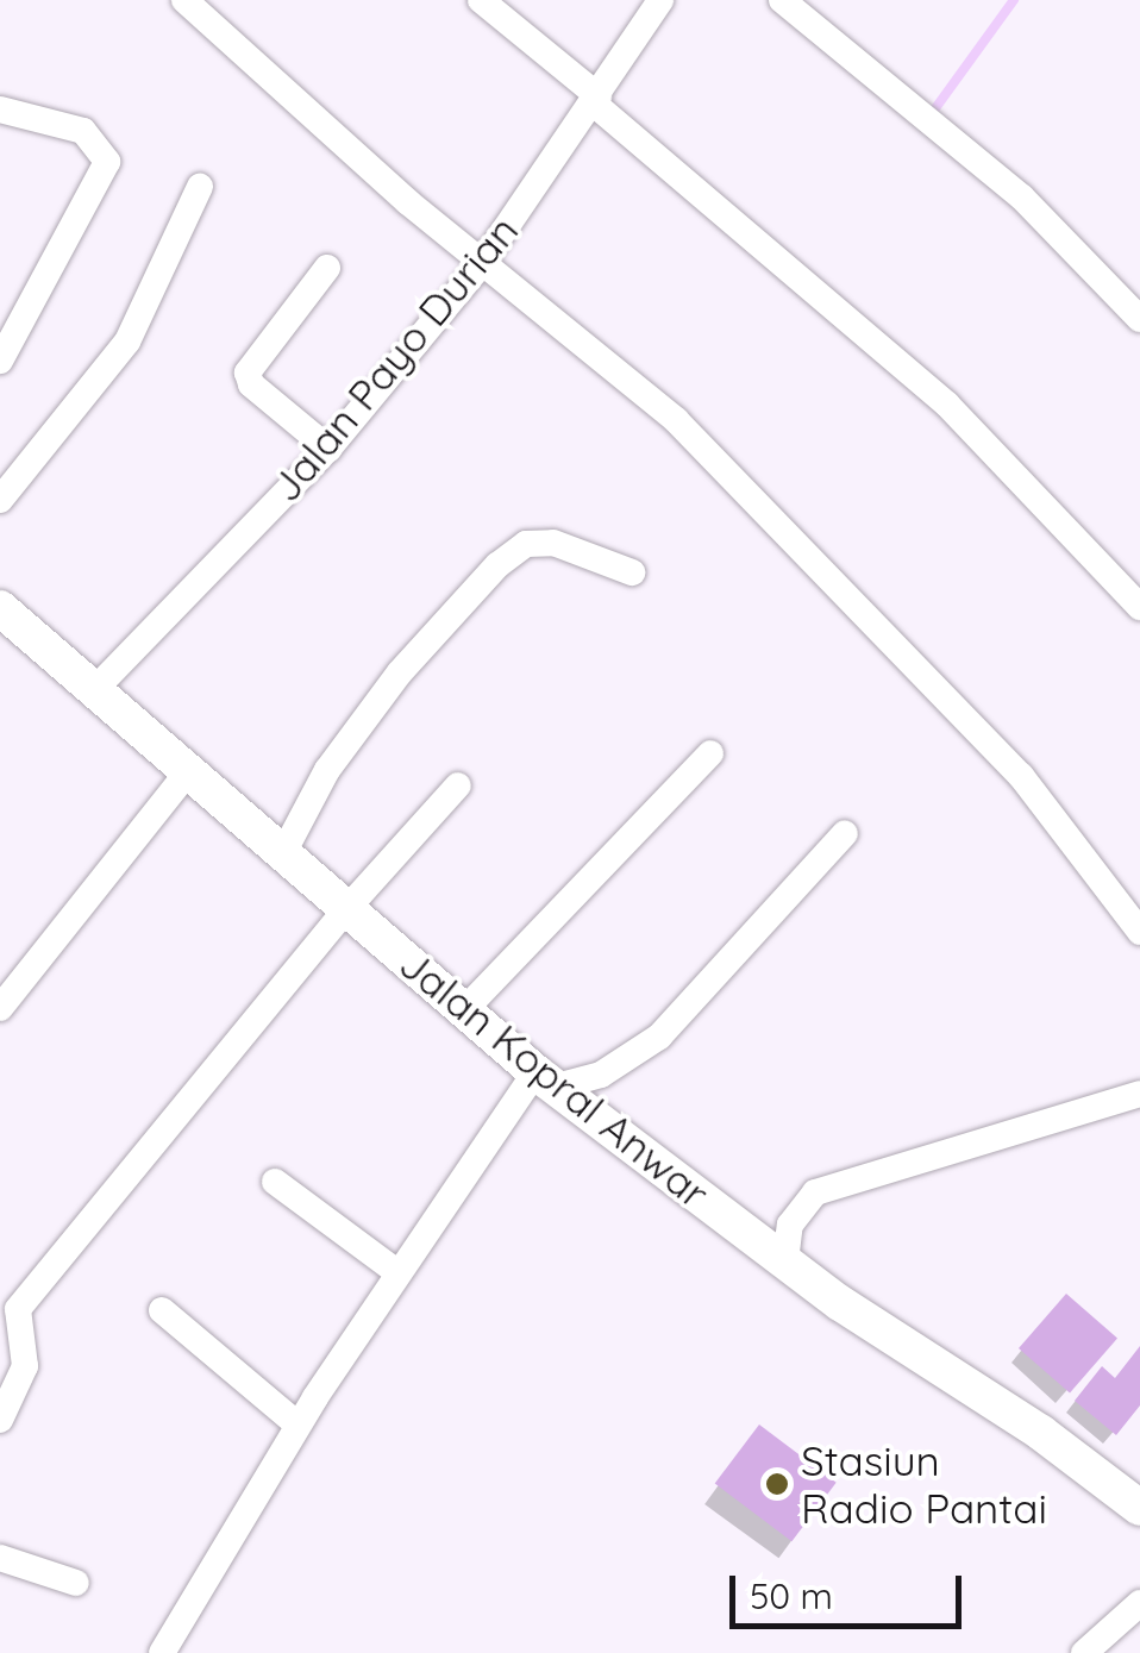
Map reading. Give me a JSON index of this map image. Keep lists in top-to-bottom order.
{
  "streets": {
    "street": ["Jalan Payo Durian", "Jalan Kopral Anwar"]
  },
  "crossings": [
    ["Jalan Payo Durian", "Jalan Kopral Anwar"]
  ],
  "places": ["Stasiun Radio Pantai"],
  "scale_bar": "50 m"
}
